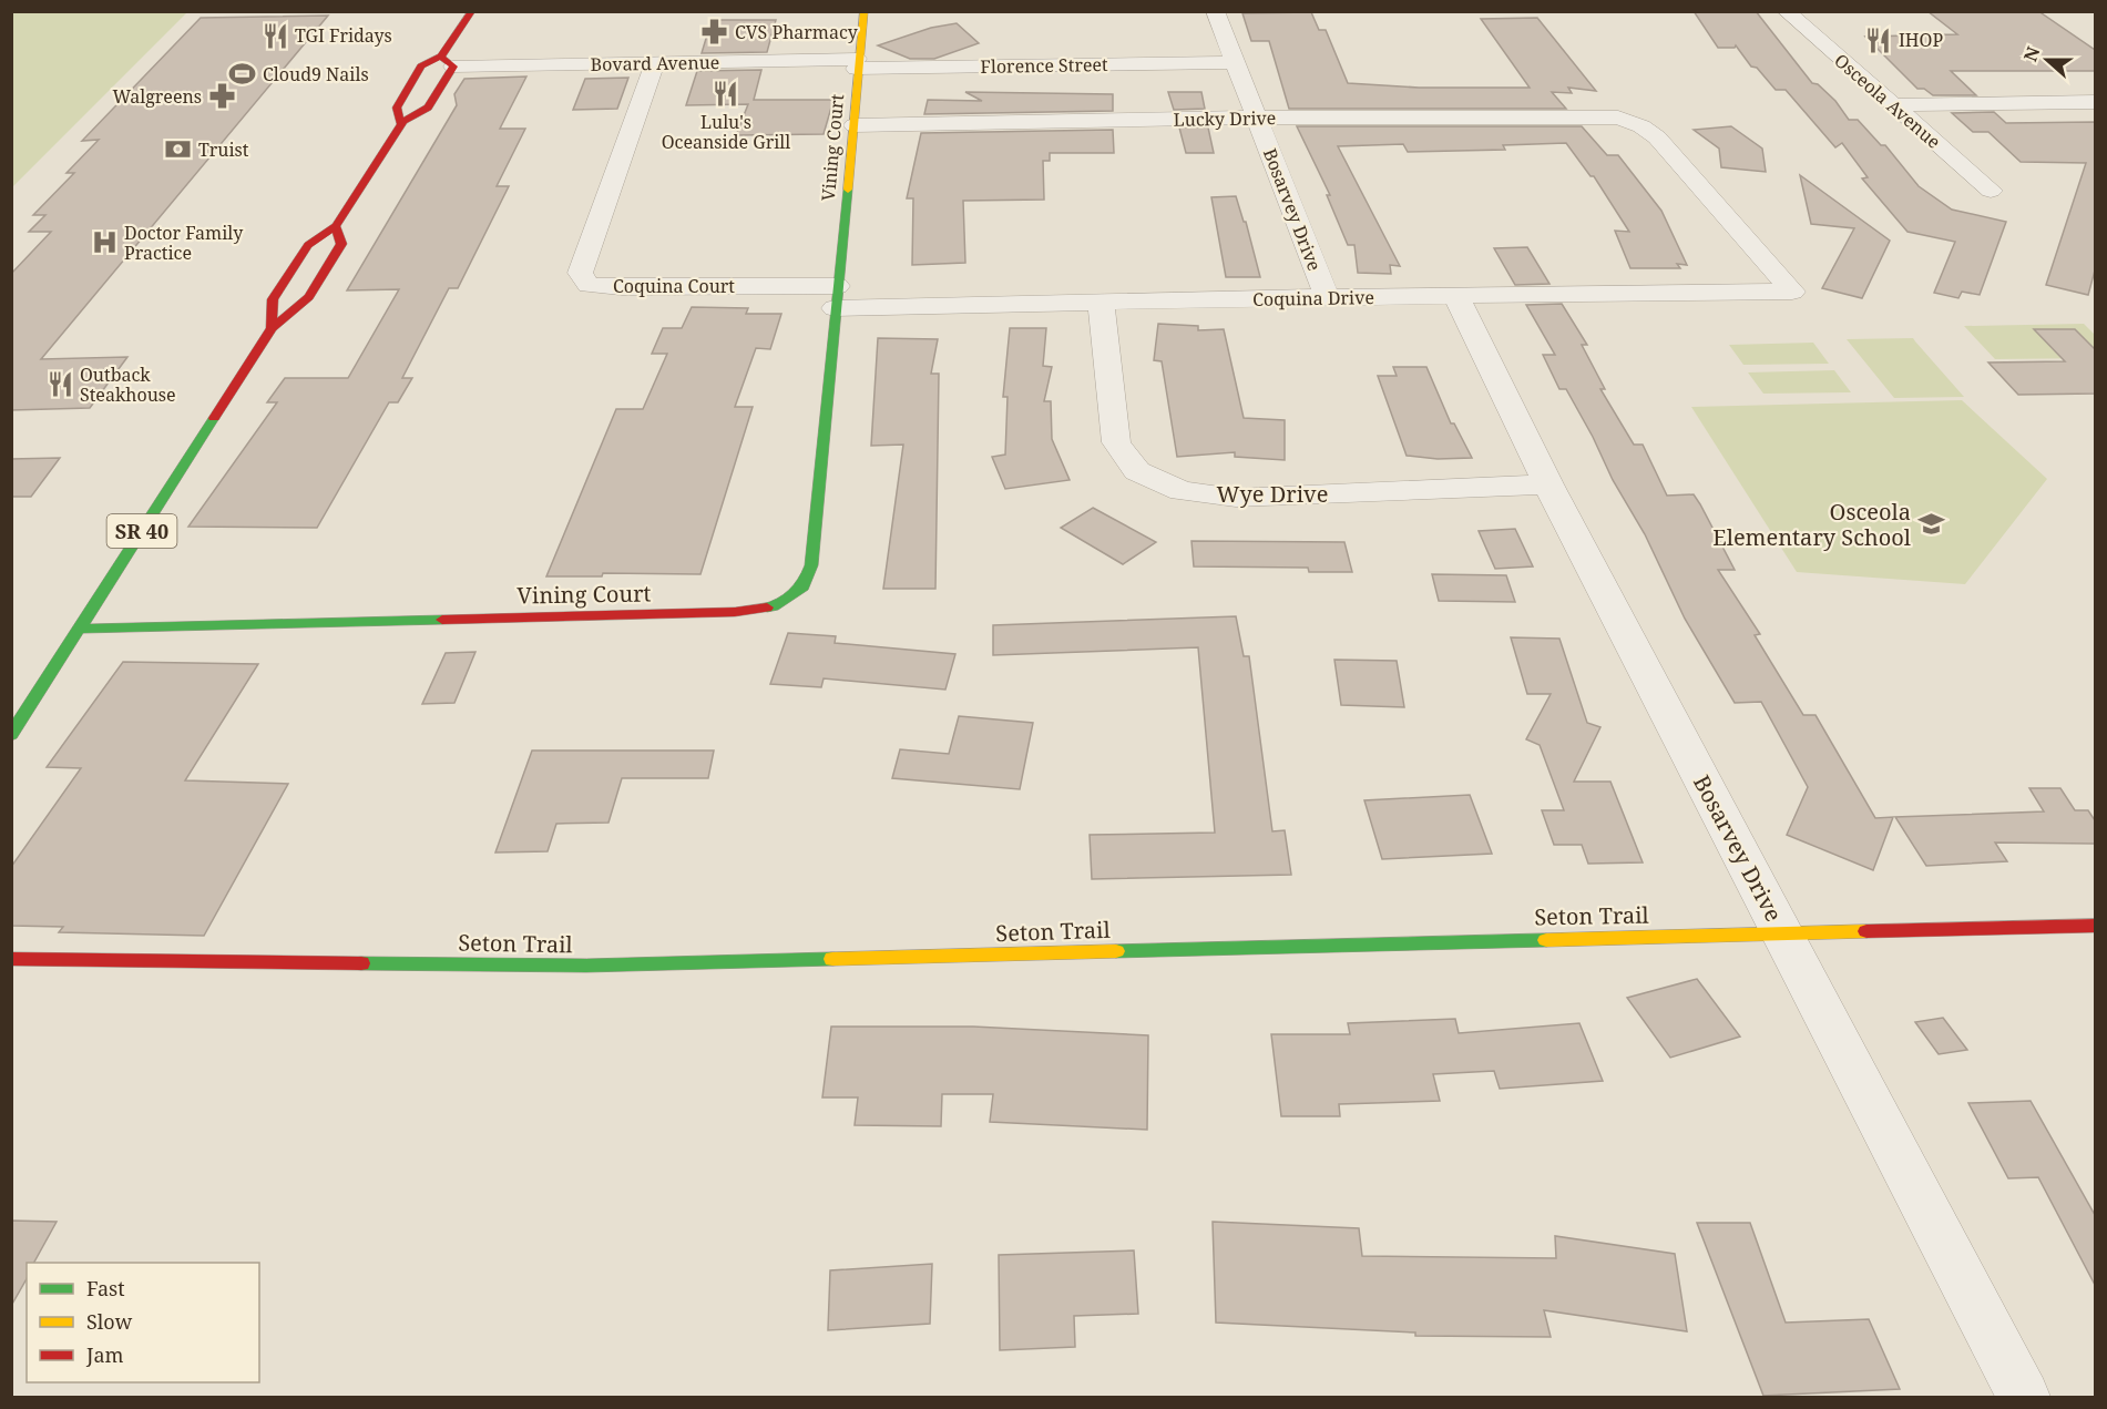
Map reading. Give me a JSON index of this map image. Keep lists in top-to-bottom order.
{
  "streets": {
    "street": [
      "Bovard Avenue",
      "Florence Street",
      "Osceola Avenue",
      "Lucky Drive",
      "Vining Court",
      "Bosarvey Drive",
      "Coquina Court",
      "Coquina Drive",
      "Wye Drive",
      "SR 40",
      "Seton Trail"
    ]
  },
  "crossings": [
    ["Bovard Avenue", "Florence Street"],
    ["Bovard Avenue", "Vining Court"],
    ["Bovard Avenue", "Coquina Court"],
    ["Bovard Avenue", "SR 40"],
    ["Florence Street", "Vining Court"],
    ["Florence Street", "Bosarvey Drive"],
    ["Lucky Drive", "Vining Court"],
    ["Lucky Drive", "Bosarvey Drive"],
    ["Lucky Drive", "Coquina Drive"],
    ["Vining Court", "Coquina Court"],
    ["Vining Court", "Coquina Drive"],
    ["Vining Court", "SR 40"],
    ["Bosarvey Drive", "Coquina Drive"],
    ["Bosarvey Drive", "Wye Drive"],
    ["Bosarvey Drive", "Seton Trail"],
    ["Coquina Court", "Coquina Drive"],
    ["Coquina Drive", "Wye Drive"]
  ],
  "places": {
    "pharmacy": ["CVS Pharmacy", "Walgreens"],
    "restaurant": [
      "TGI Fridays",
      "IHOP",
      "Lulu's Oceanside Grill",
      "Outback Steakhouse"
    ],
    "sports": ["Cloud9 Nails"],
    "bank": ["Truist"],
    "hospital": ["Doctor Family Practice"],
    "school or university": ["Osceola Elementary School"]
  },
  "legend": ["Fast", "Slow", "Jam"],
  "north": "left"
}
